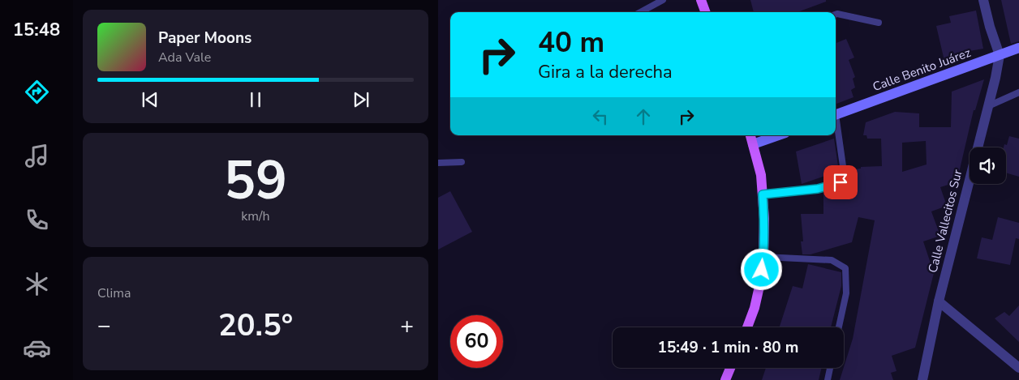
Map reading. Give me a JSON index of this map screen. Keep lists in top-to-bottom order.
{
  "streets": {
    "street": ["Calle Benito Juárez", "Calle Vallecitos Sur"]
  },
  "crossings": [
    ["Calle Benito Juárez", "Calle Vallecitos Sur"]
  ],
  "page": {
    "tabs": "15:48",
    "turn": ["40 m", "Gira a la derecha"],
    "song": ["Paper Moons", "Ada Vale"],
    "tile": [
      ["59", "km/h"],
      "Clima"
    ],
    "heat": ["−", "20.5°", "+"],
    "limit": "60",
    "trip": "15:49 · 1 min · 80 m"
  }
}
